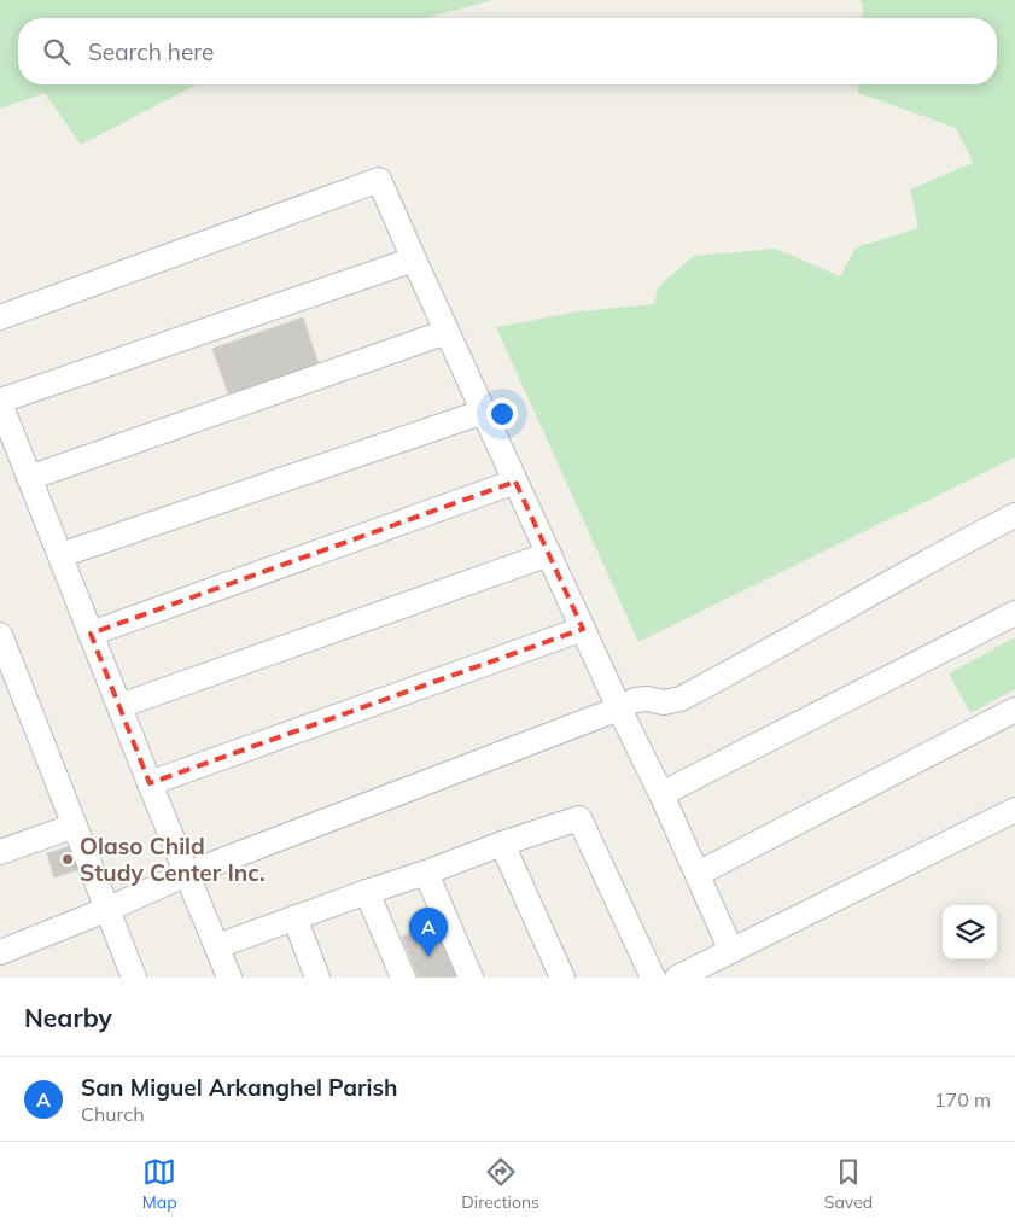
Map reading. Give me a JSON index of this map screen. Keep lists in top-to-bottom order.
{
  "places": ["Olaso Child Study Center Inc."],
  "page": {
    "search": "Search here",
    "pins": "A",
    "heading": "Nearby",
    "list": [
      {
        "mark": "A",
        "name": "San Miguel Arkanghel Parish",
        "note": "Church",
        "value": "170 m"
      }
    ],
    "nav": ["Map", "Directions", "Saved"]
  }
}
